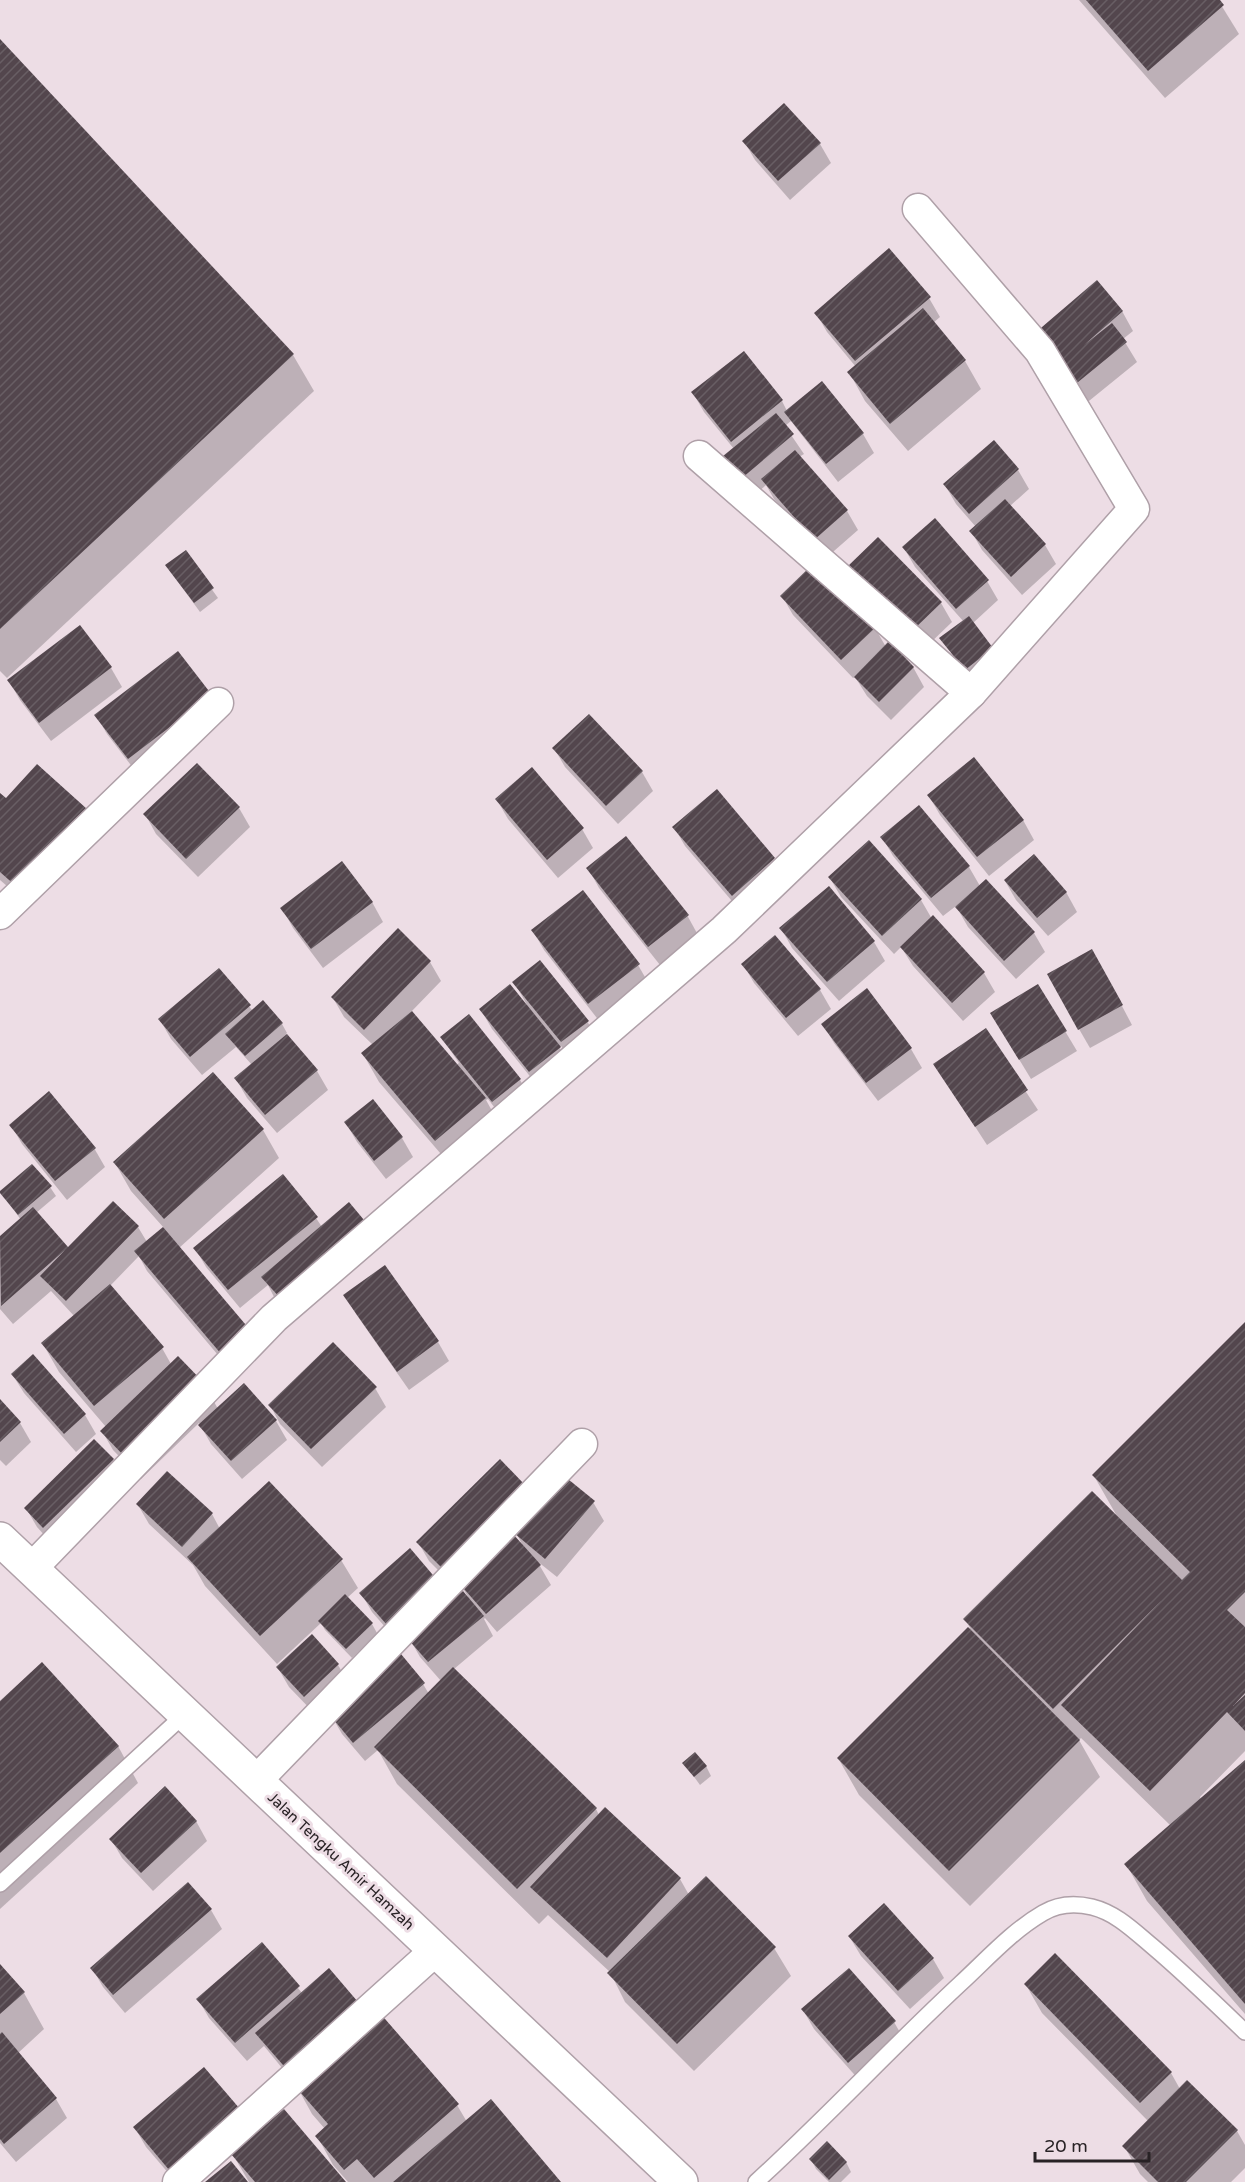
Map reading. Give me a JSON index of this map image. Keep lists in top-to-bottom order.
{
  "streets": {
    "highway": ["Jalan Tengku Amir Hamzah"]
  },
  "scale_bar": "20 m"
}
